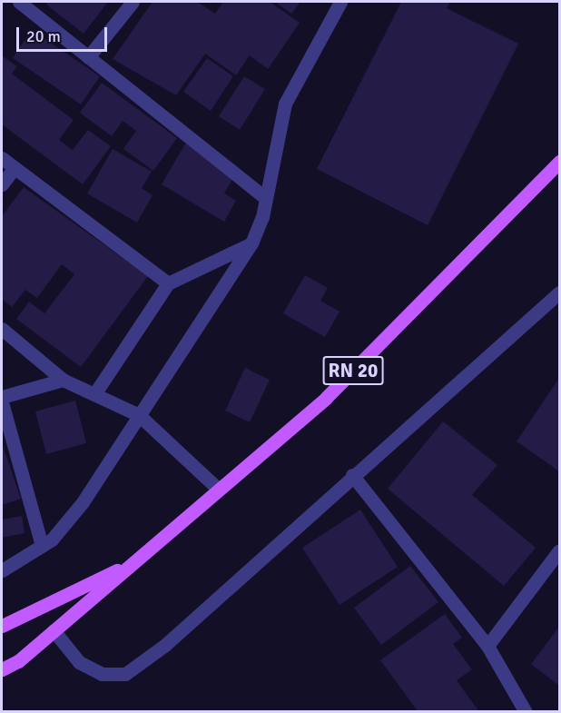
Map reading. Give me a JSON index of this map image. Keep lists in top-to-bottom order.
{
  "streets": {
    "main road": ["RN 20"]
  },
  "scale_bar": "20 m"
}
